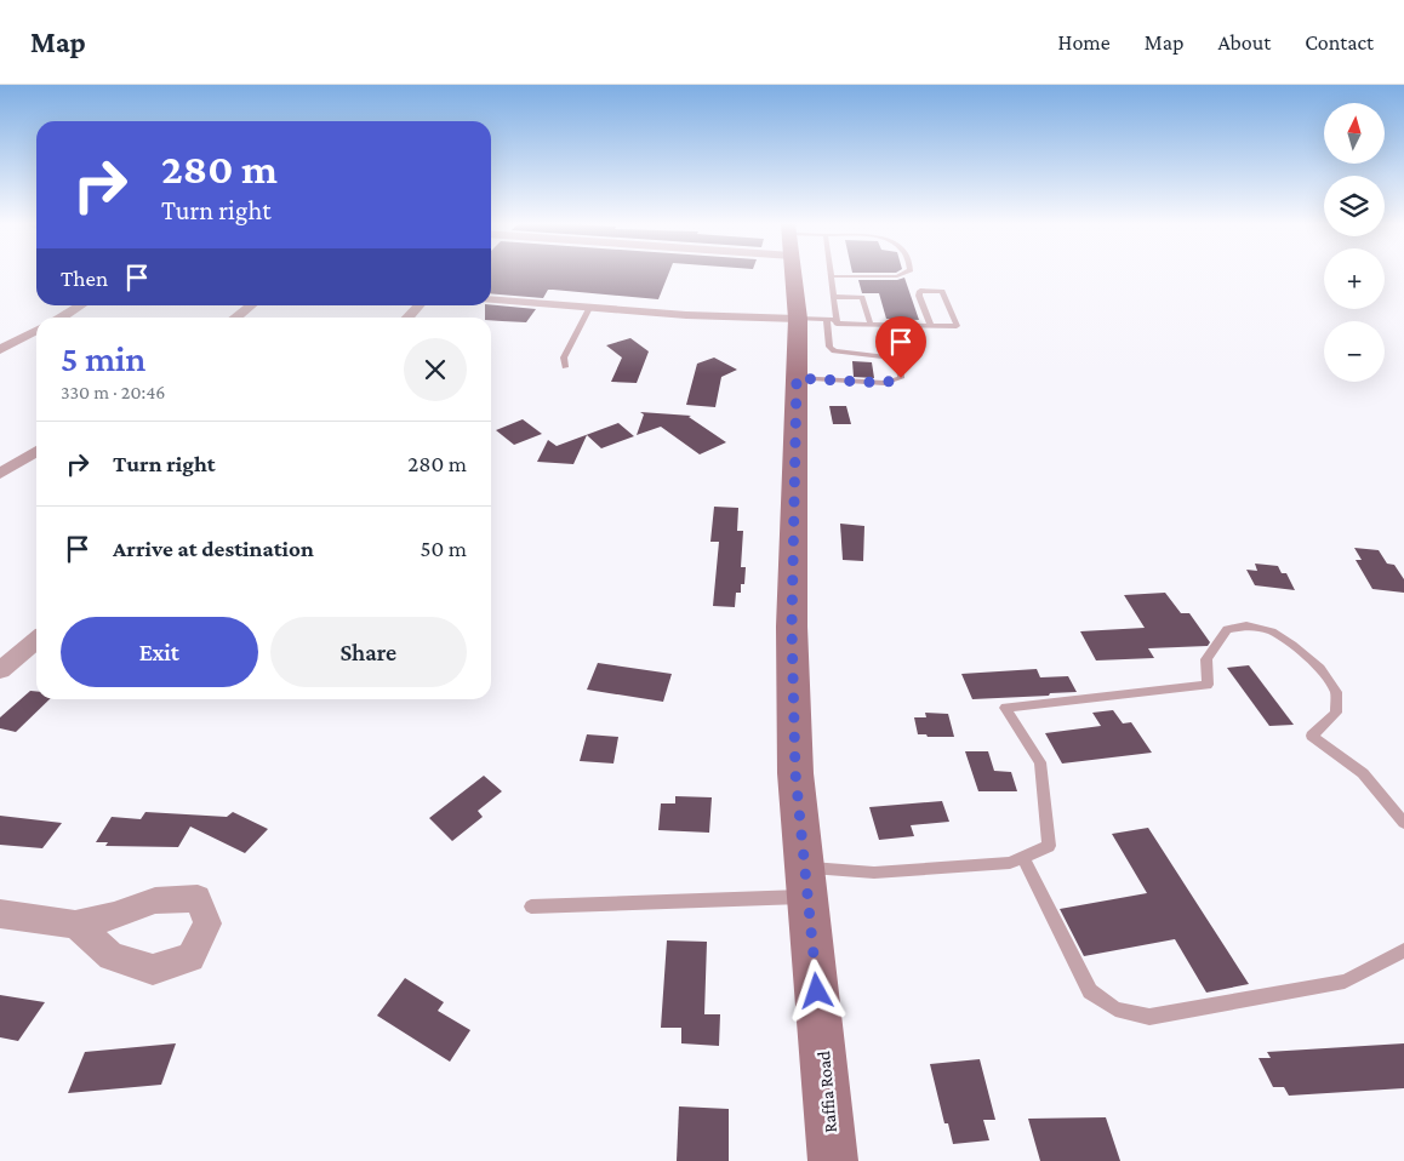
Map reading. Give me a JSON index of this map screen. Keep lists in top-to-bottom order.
{
  "streets": {
    "main road": ["Raffia Road"]
  },
  "north": "top",
  "page": {
    "header": "Map",
    "nav": [
      "Home",
      "Map",
      "About",
      "Contact"
    ],
    "map_buttons": ["+", "−"],
    "turn": ["280 m", "Turn right"],
    "then": "Then",
    "heading": ["5 min", "330 m · 20:46"],
    "list": [
      {
        "name": "Turn right",
        "value": "280 m"
      },
      {
        "name": "Arrive at destination",
        "value": "50 m"
      }
    ],
    "buttons": ["Exit", "Share"]
  }
}
